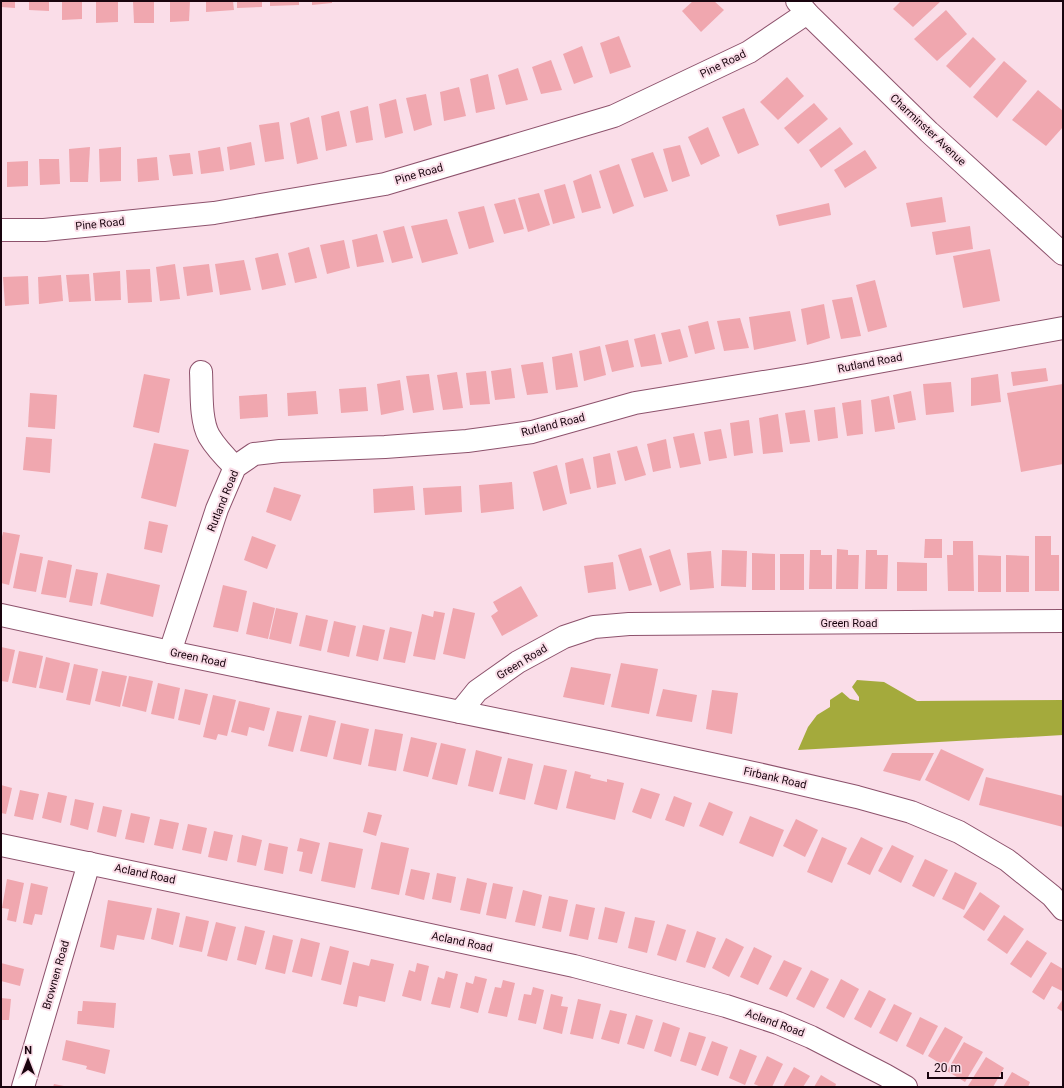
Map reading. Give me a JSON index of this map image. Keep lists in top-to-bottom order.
{
  "streets": {
    "street": [
      "Pine Road",
      "Charminster Avenue",
      "Rutland Road",
      "Green Road",
      "Firbank Road",
      "Acland Road",
      "Brownen Road"
    ]
  },
  "crossings": [
    ["Pine Road", "Charminster Avenue"],
    ["Rutland Road", "Green Road"],
    ["Green Road", "Firbank Road"],
    ["Acland Road", "Brownen Road"]
  ],
  "scale_bar": "20 m",
  "north": "top"
}
